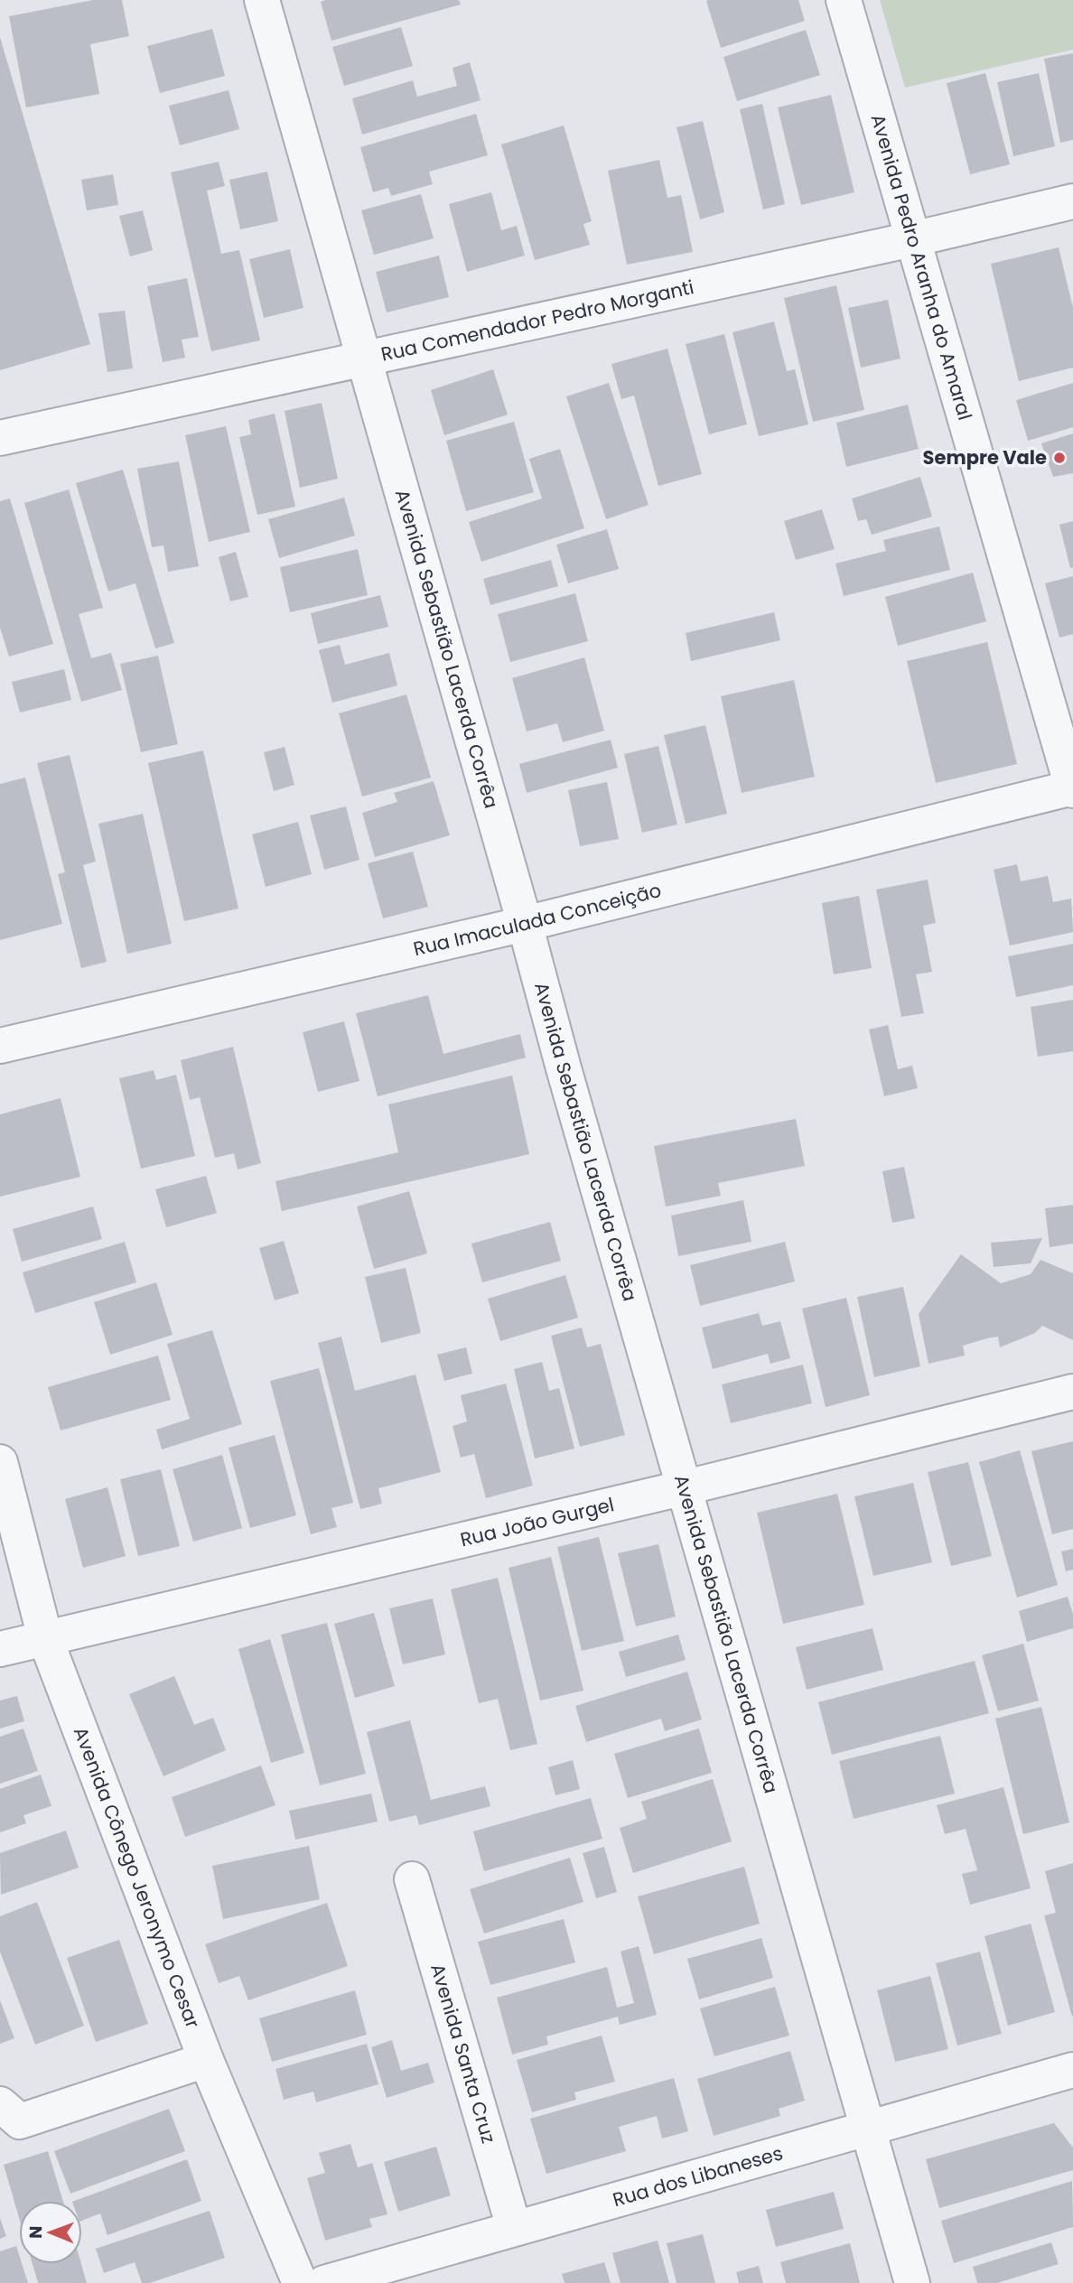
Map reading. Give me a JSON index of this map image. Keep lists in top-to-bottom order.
{
  "streets": {
    "street": [
      "Avenida Pedro Aranha do Amaral",
      "Rua Comendador Pedro Morganti",
      "Avenida Sebastião Lacerda Corrêa",
      "Rua Imaculada Conceição",
      "Rua João Gurgel",
      "Avenida Cônego Jeronymo Cesar",
      "Avenida Santa Cruz",
      "Rua dos Libaneses"
    ]
  },
  "crossings": [
    ["Avenida Pedro Aranha do Amaral", "Rua Comendador Pedro Morganti"],
    ["Avenida Pedro Aranha do Amaral", "Rua Imaculada Conceição"],
    ["Rua Comendador Pedro Morganti", "Avenida Sebastião Lacerda Corrêa"],
    ["Avenida Sebastião Lacerda Corrêa", "Rua Imaculada Conceição"],
    ["Avenida Sebastião Lacerda Corrêa", "Rua João Gurgel"],
    ["Avenida Sebastião Lacerda Corrêa", "Rua dos Libaneses"],
    ["Rua João Gurgel", "Avenida Cônego Jeronymo Cesar"],
    ["Avenida Santa Cruz", "Rua dos Libaneses"]
  ],
  "places": ["Sempre Vale"],
  "north": "left"
}
